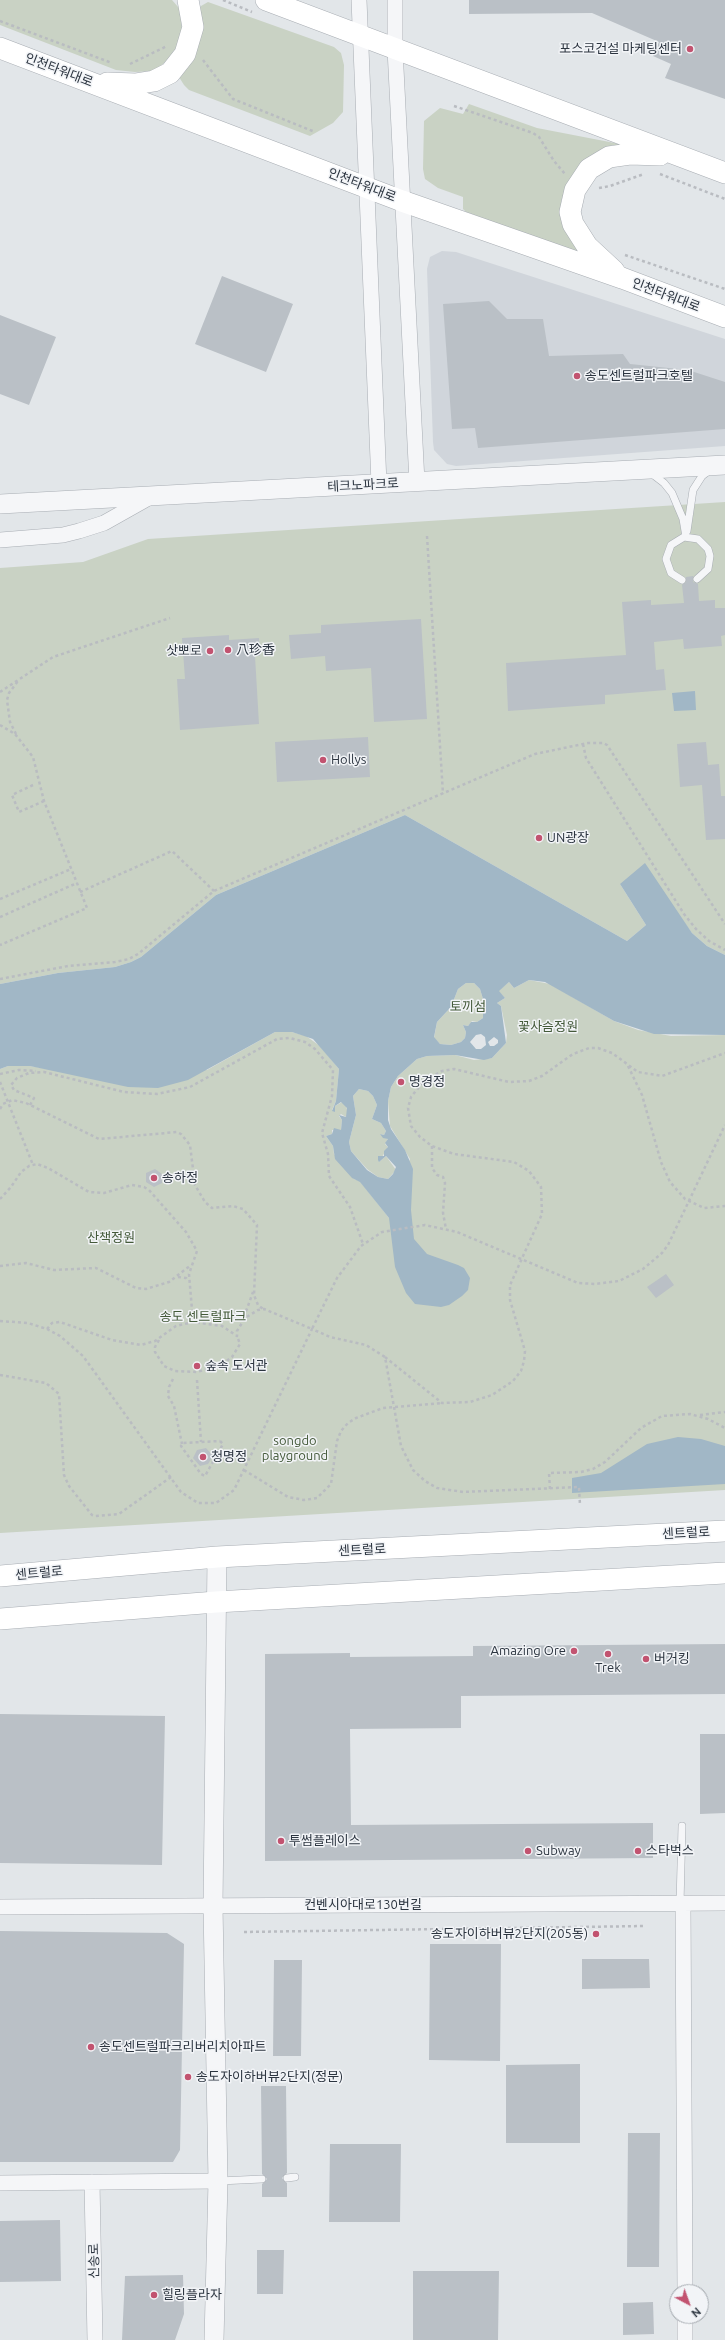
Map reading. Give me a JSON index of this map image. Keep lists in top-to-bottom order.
{
  "streets": {
    "main road": ["인천타워대로", "센트럴로"],
    "street": ["테크노파크로", "컨벤시아대로130번길", "신송로"]
  },
  "parks": [
    "토끼섬",
    "꽃사슴정원",
    "산책정원",
    "송도 센트럴파크",
    "songdo playground"
  ],
  "places": [
    "포스코건설 마케팅센터",
    "송도센트럴파크호텔",
    "八珍香",
    "삿뽀로",
    "Hollys",
    "UN광장",
    "명경정",
    "송하정",
    "숲속 도서관",
    "청명정",
    "Amazing Ore",
    "Trek",
    "버거킹",
    "투썸플레이스",
    "Subway",
    "스타벅스",
    "송도자이하버뷰2단지(205동)",
    "송도센트럴파크리버리치아파트",
    "송도자이하버뷰2단지(정문)",
    "힐링플라자"
  ],
  "north": "bottom right"
}
